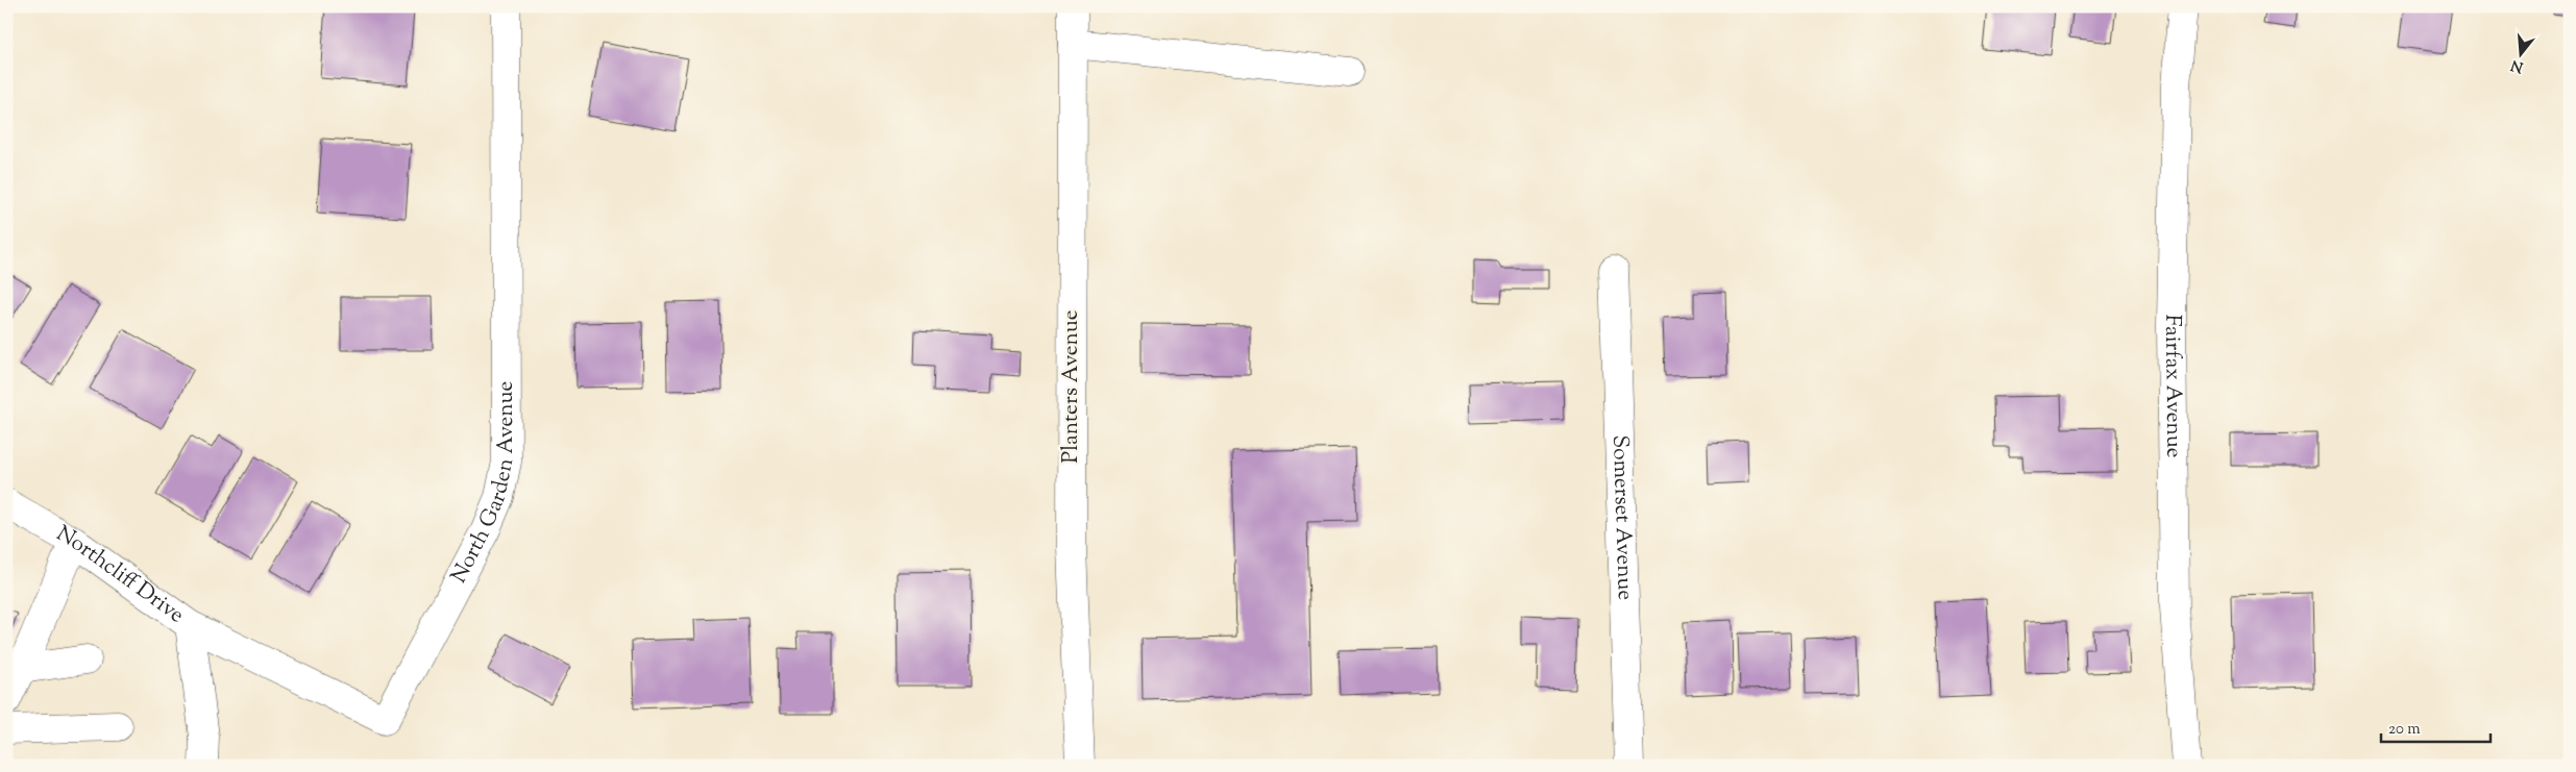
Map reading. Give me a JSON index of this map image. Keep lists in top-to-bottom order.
{
  "streets": {
    "street": [
      "Planters Avenue",
      "Fairfax Avenue",
      "North Garden Avenue",
      "Somerset Avenue",
      "Northcliff Drive"
    ]
  },
  "crossings": [
    ["North Garden Avenue", "Northcliff Drive"]
  ],
  "scale_bar": "20 m",
  "north": "bottom"
}
